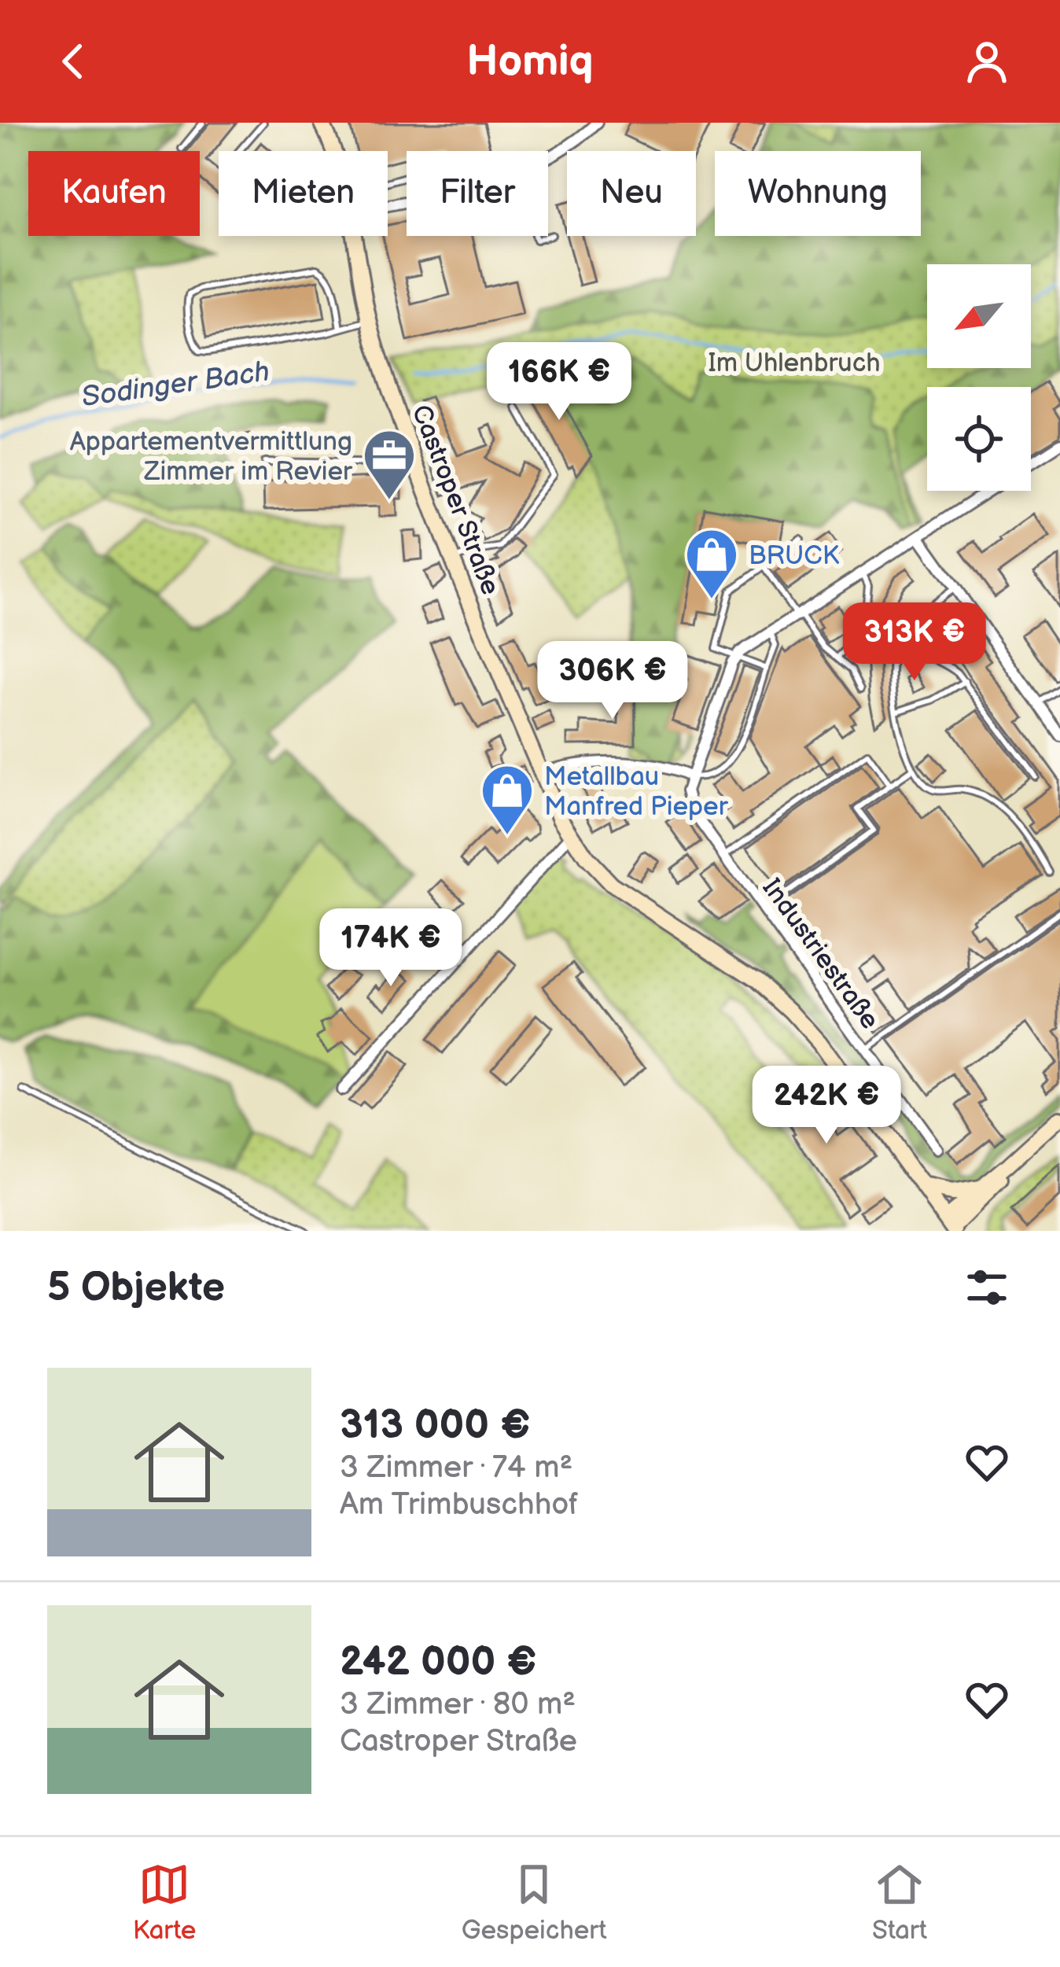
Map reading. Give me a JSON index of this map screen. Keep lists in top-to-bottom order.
{
  "streets": {
    "main road": ["Castroper Straße"],
    "street": ["Industriestraße"]
  },
  "water": ["Sodinger Bach"],
  "parks": ["Im Uhlenbruch"],
  "places": {
    "office": ["Appartementvermittlung Zimmer im Revier"],
    "shop": ["BRUCK", "Metallbau Manfred Pieper"]
  },
  "north": "bottom left",
  "page": {
    "header": "Homiq",
    "chip": [
      "Kaufen",
      "Mieten",
      "Filter",
      "Neu",
      "Wohnung"
    ],
    "price": [
      "166K €",
      "313K €",
      "306K €",
      "174K €",
      "242K €"
    ],
    "heading": "5 Objekte",
    "list": [
      {
        "name": "313 000 €",
        "note": "3 Zimmer · 74 m² · Am Trimbuschhof"
      },
      {
        "name": "242 000 €",
        "note": "3 Zimmer · 80 m² · Castroper Straße"
      }
    ],
    "tabs": ["Karte", "Gespeichert", "Start"]
  }
}
